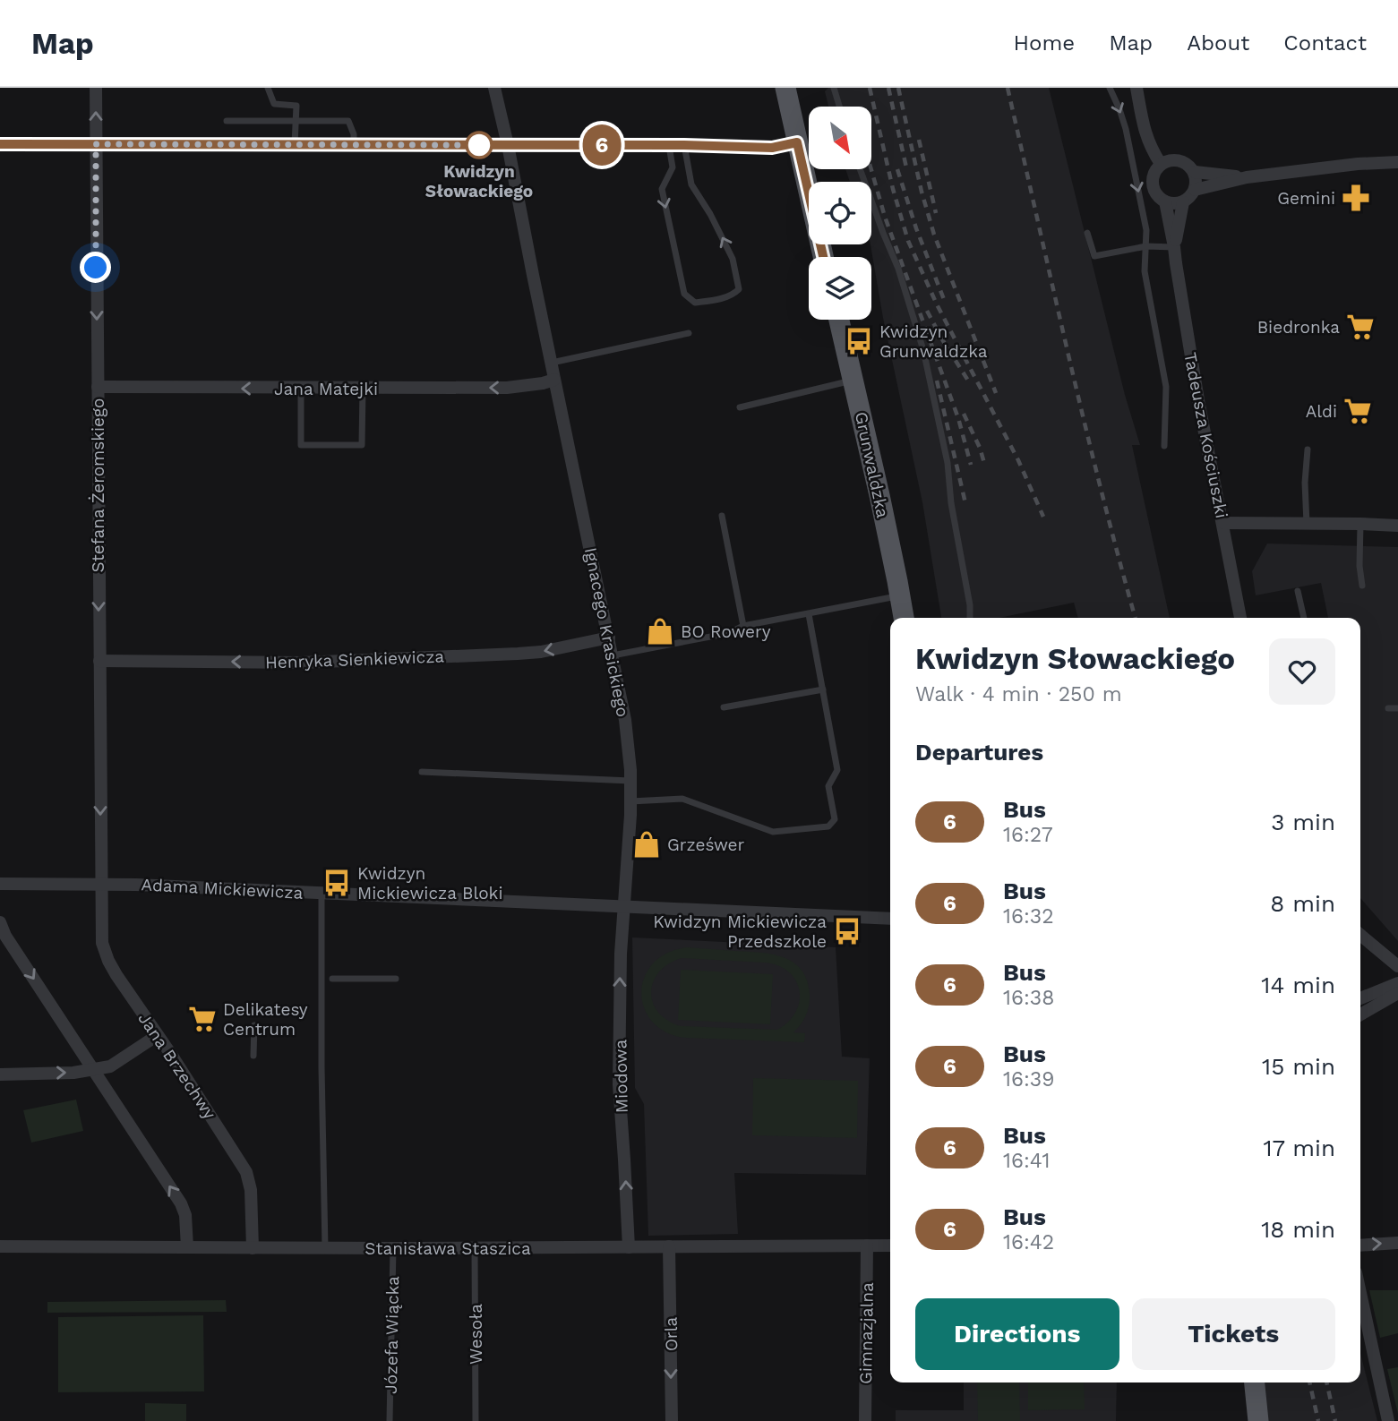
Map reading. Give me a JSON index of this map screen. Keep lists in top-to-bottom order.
{
  "streets": {
    "main road": ["Grunwaldzka"],
    "street": [
      "Jana Matejki",
      "Tadeusza Kościuszki",
      "Stefana Żeromskiego",
      "Ignacego Krasickiego",
      "Henryka Sienkiewicza",
      "Adama Mickiewicza",
      "Jana Brzechwy",
      "Miodowa",
      "Stanisława Staszica",
      "Gimnazjalna",
      "Orla"
    ],
    "lane": ["Wesoła", "Józefa Wiącka"]
  },
  "crossings": [
    ["Jana Matejki", "Stefana Żeromskiego"],
    ["Jana Matejki", "Ignacego Krasickiego"],
    ["Stefana Żeromskiego", "Henryka Sienkiewicza"],
    ["Stefana Żeromskiego", "Adama Mickiewicza"],
    ["Stefana Żeromskiego", "Jana Brzechwy"],
    ["Ignacego Krasickiego", "Henryka Sienkiewicza"],
    ["Ignacego Krasickiego", "Adama Mickiewicza"],
    ["Ignacego Krasickiego", "Miodowa"],
    ["Adama Mickiewicza", "Jana Brzechwy"],
    ["Adama Mickiewicza", "Miodowa"],
    ["Jana Brzechwy", "Stanisława Staszica"],
    ["Miodowa", "Stanisława Staszica"],
    ["Stanisława Staszica", "Gimnazjalna"],
    ["Stanisława Staszica", "Wesoła"],
    ["Stanisława Staszica", "Orla"],
    ["Stanisława Staszica", "Józefa Wiącka"]
  ],
  "one_way": [
    "Jana Matejki",
    "Stefana Żeromskiego",
    "Henryka Sienkiewicza",
    "Miodowa",
    "Orla"
  ],
  "places": {
    "other": ["Kwidzyn Słowackiego"],
    "pharmacy": ["Gemini"],
    "supermarket": ["Biedronka", "Aldi", "Delikatesy Centrum"],
    "bus stop": ["Kwidzyn Grunwaldzka", "Kwidzyn Mickiewicza Bloki", "Kwidzyn Mickiewicza Przedszkole"],
    "shop": ["BO Rowery", "Grześwer"]
  },
  "lines": ["bus line 6"],
  "north": "bottom right",
  "page": {
    "header": "Map",
    "nav": [
      "Home",
      "Map",
      "About",
      "Contact"
    ],
    "on_map": "6",
    "heading": [
      ["Kwidzyn Słowackiego", "Walk · 4 min · 250 m"],
      "Departures"
    ],
    "list": [
      {
        "mark": "6",
        "name": "Bus",
        "note": "16:27",
        "value": "3 min"
      },
      {
        "mark": "6",
        "name": "Bus",
        "note": "16:32",
        "value": "8 min"
      },
      {
        "mark": "6",
        "name": "Bus",
        "note": "16:38",
        "value": "14 min"
      },
      {
        "mark": "6",
        "name": "Bus",
        "note": "16:39",
        "value": "15 min"
      },
      {
        "mark": "6",
        "name": "Bus",
        "note": "16:41",
        "value": "17 min"
      },
      {
        "mark": "6",
        "name": "Bus",
        "note": "16:42",
        "value": "18 min"
      }
    ],
    "buttons": ["Directions", "Tickets"]
  }
}
